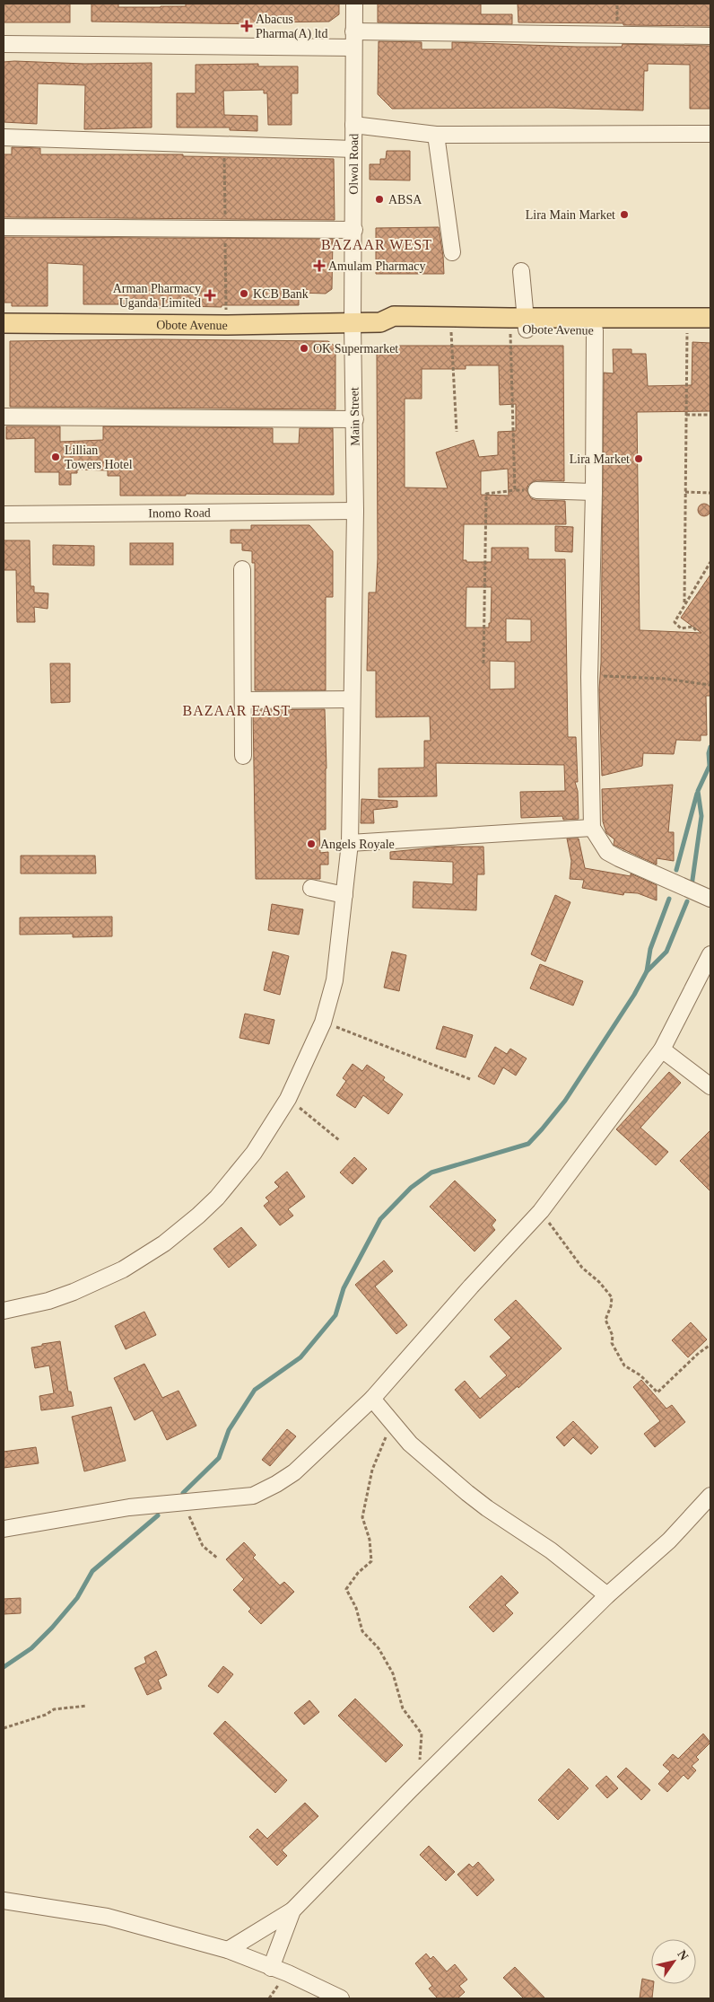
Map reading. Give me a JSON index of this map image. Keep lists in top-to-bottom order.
{
  "streets": {
    "main road": ["Obote Avenue"],
    "street": ["Olwol Road", "Main Street", "Inomo Road"]
  },
  "crossings": [
    ["Olwol Road", "Obote Avenue"],
    ["Olwol Road", "Main Street"],
    ["Obote Avenue", "Main Street"],
    ["Main Street", "Inomo Road"]
  ],
  "districts": ["BAZAAR WEST", "BAZAAR EAST"],
  "places": {
    "health": ["Abacus Pharma(A) ltd", "Amulam Pharmacy", "Arman Pharmacy Uganda Limited"],
    "other": [
      "ABSA",
      "Lira Main Market",
      "KCB Bank",
      "OK Supermarket",
      "Lillian Towers Hotel",
      "Lira Market",
      "Angels Royale"
    ]
  },
  "north": "top right"
}
